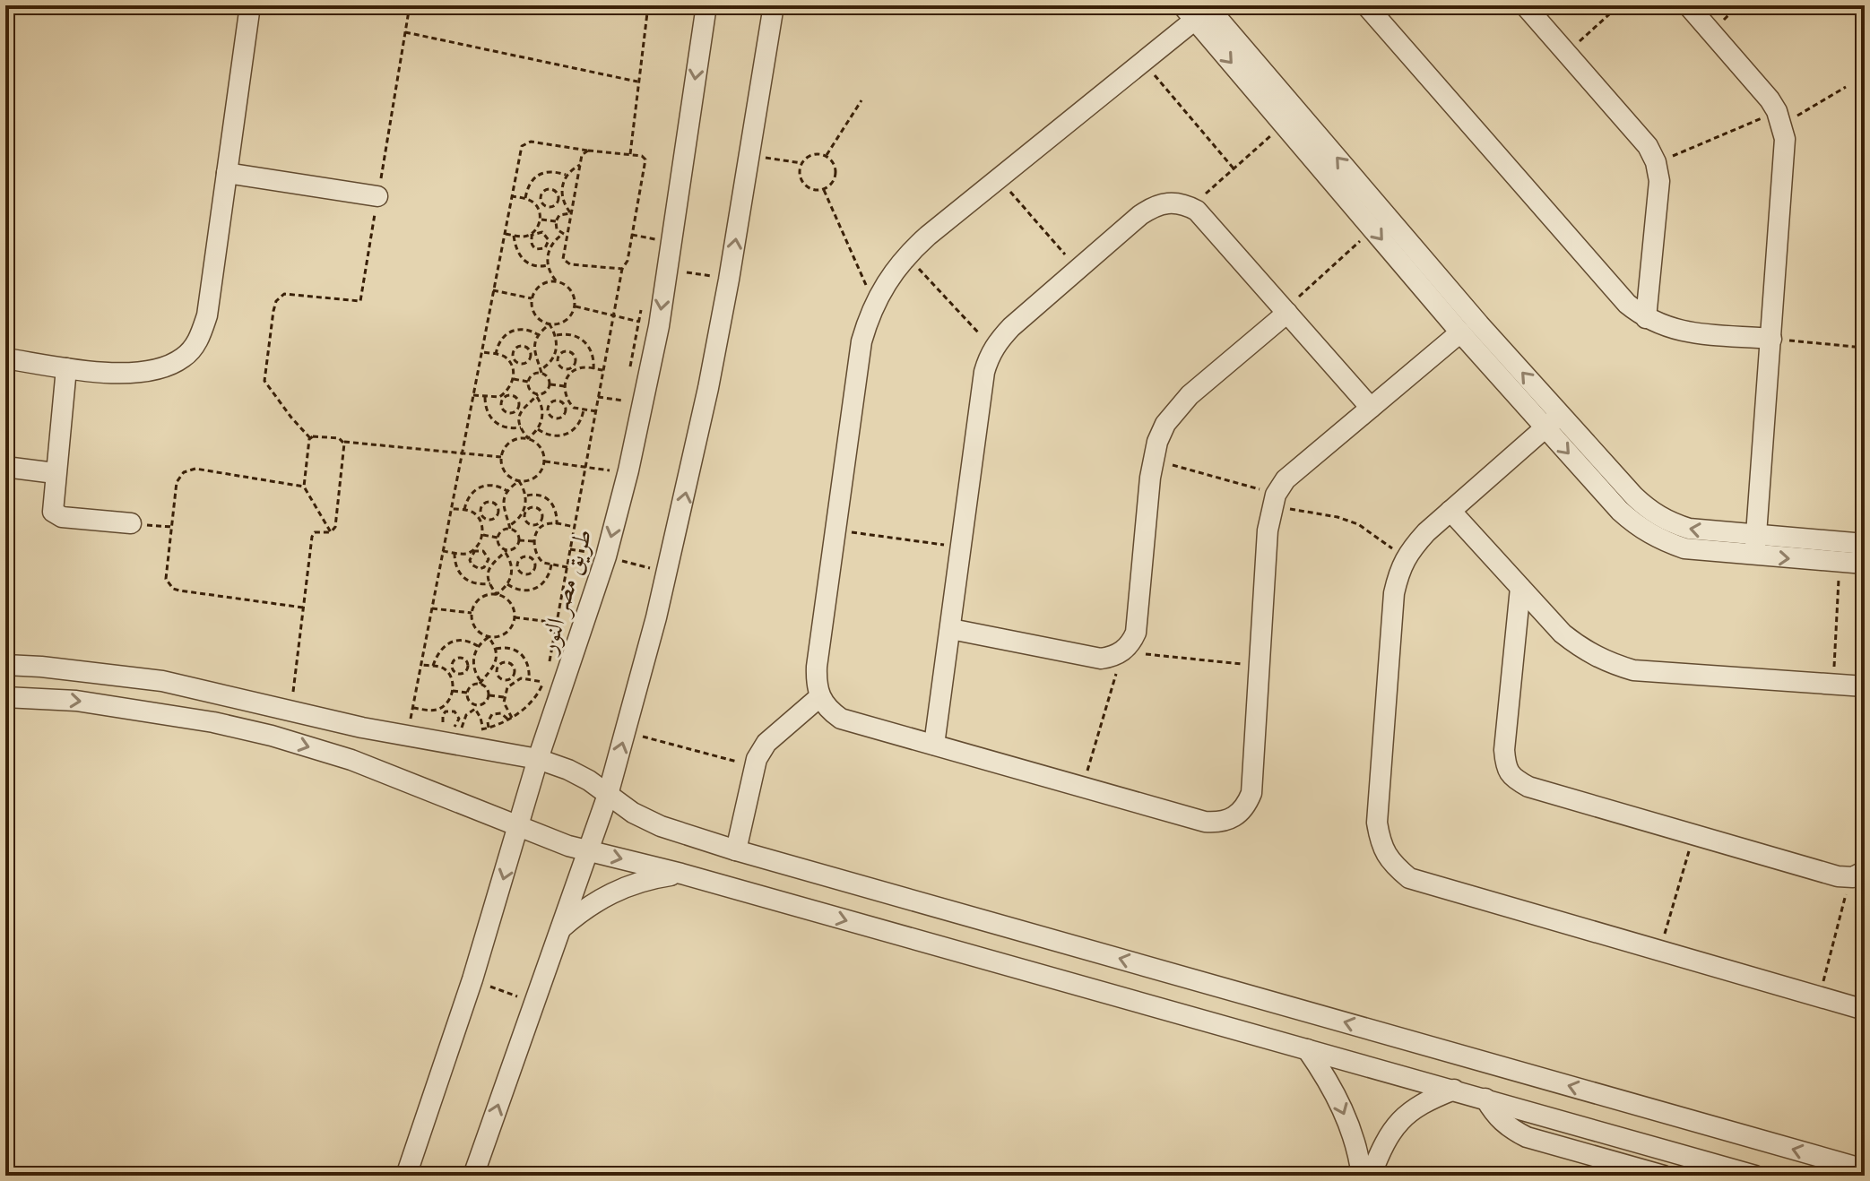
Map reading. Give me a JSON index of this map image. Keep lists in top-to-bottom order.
{
  "streets": {
    "street": ["طريق مصر النور"]
  }
}
